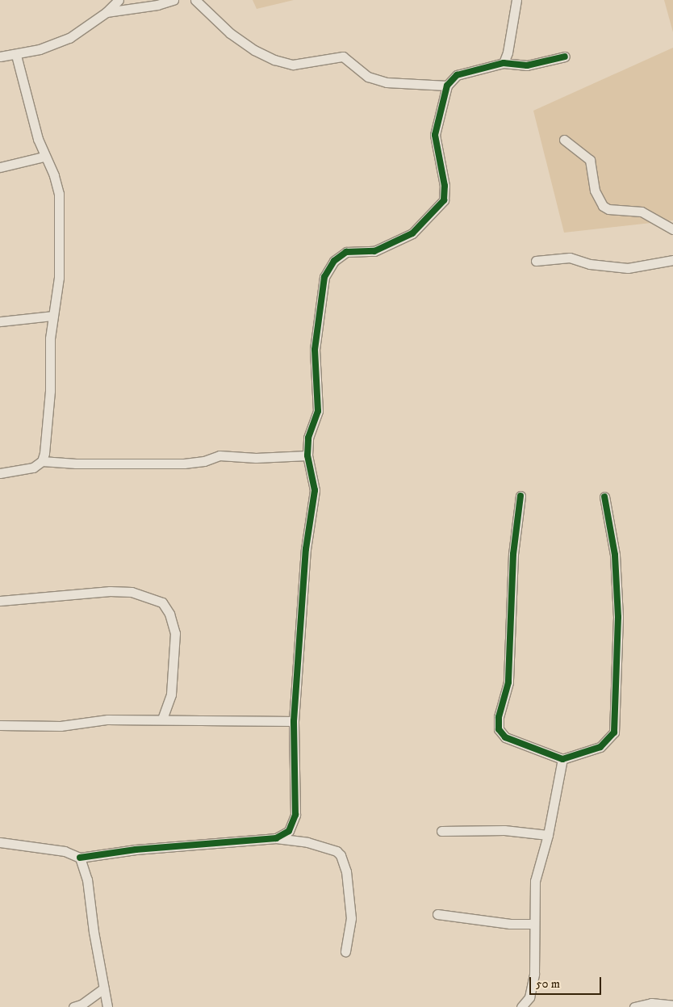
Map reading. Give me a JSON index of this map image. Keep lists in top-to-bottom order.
{
  "scale_bar": "50 m"
}
